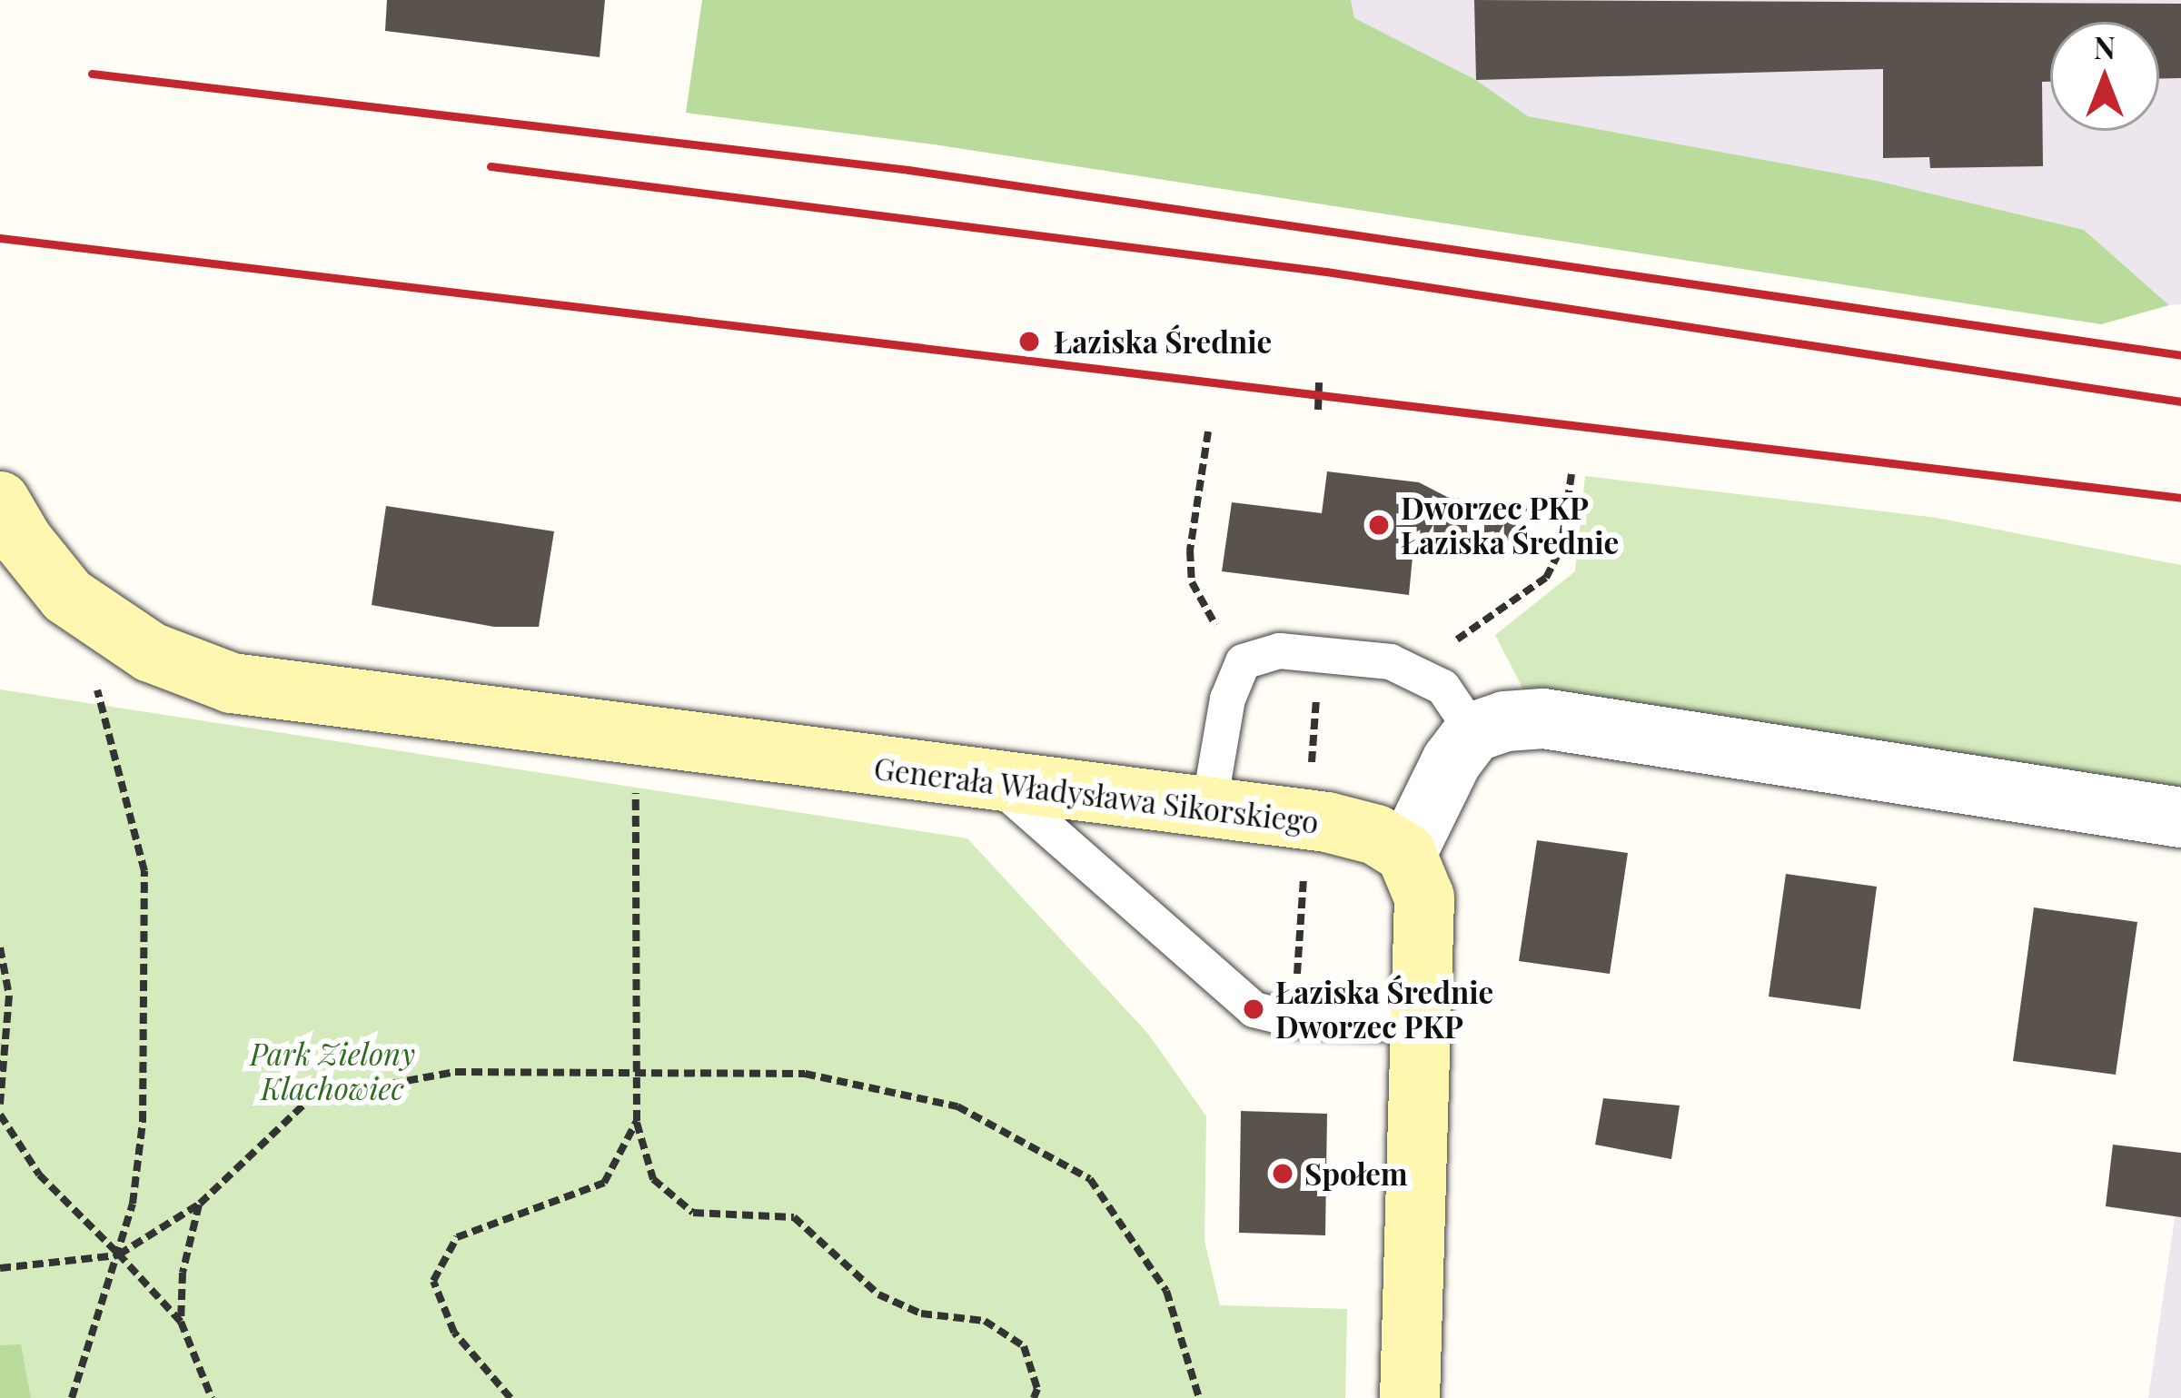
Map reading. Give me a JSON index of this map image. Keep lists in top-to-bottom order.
{
  "streets": {
    "street": ["Generała Władysława Sikorskiego"]
  },
  "parks": ["Park Zielony Klachowiec"],
  "places": [
    "Łaziska Średnie",
    "Dworzec PKP Łaziska Średnie",
    "Łaziska Średnie Dworzec PKP",
    "Społem"
  ],
  "north": "top"
}
